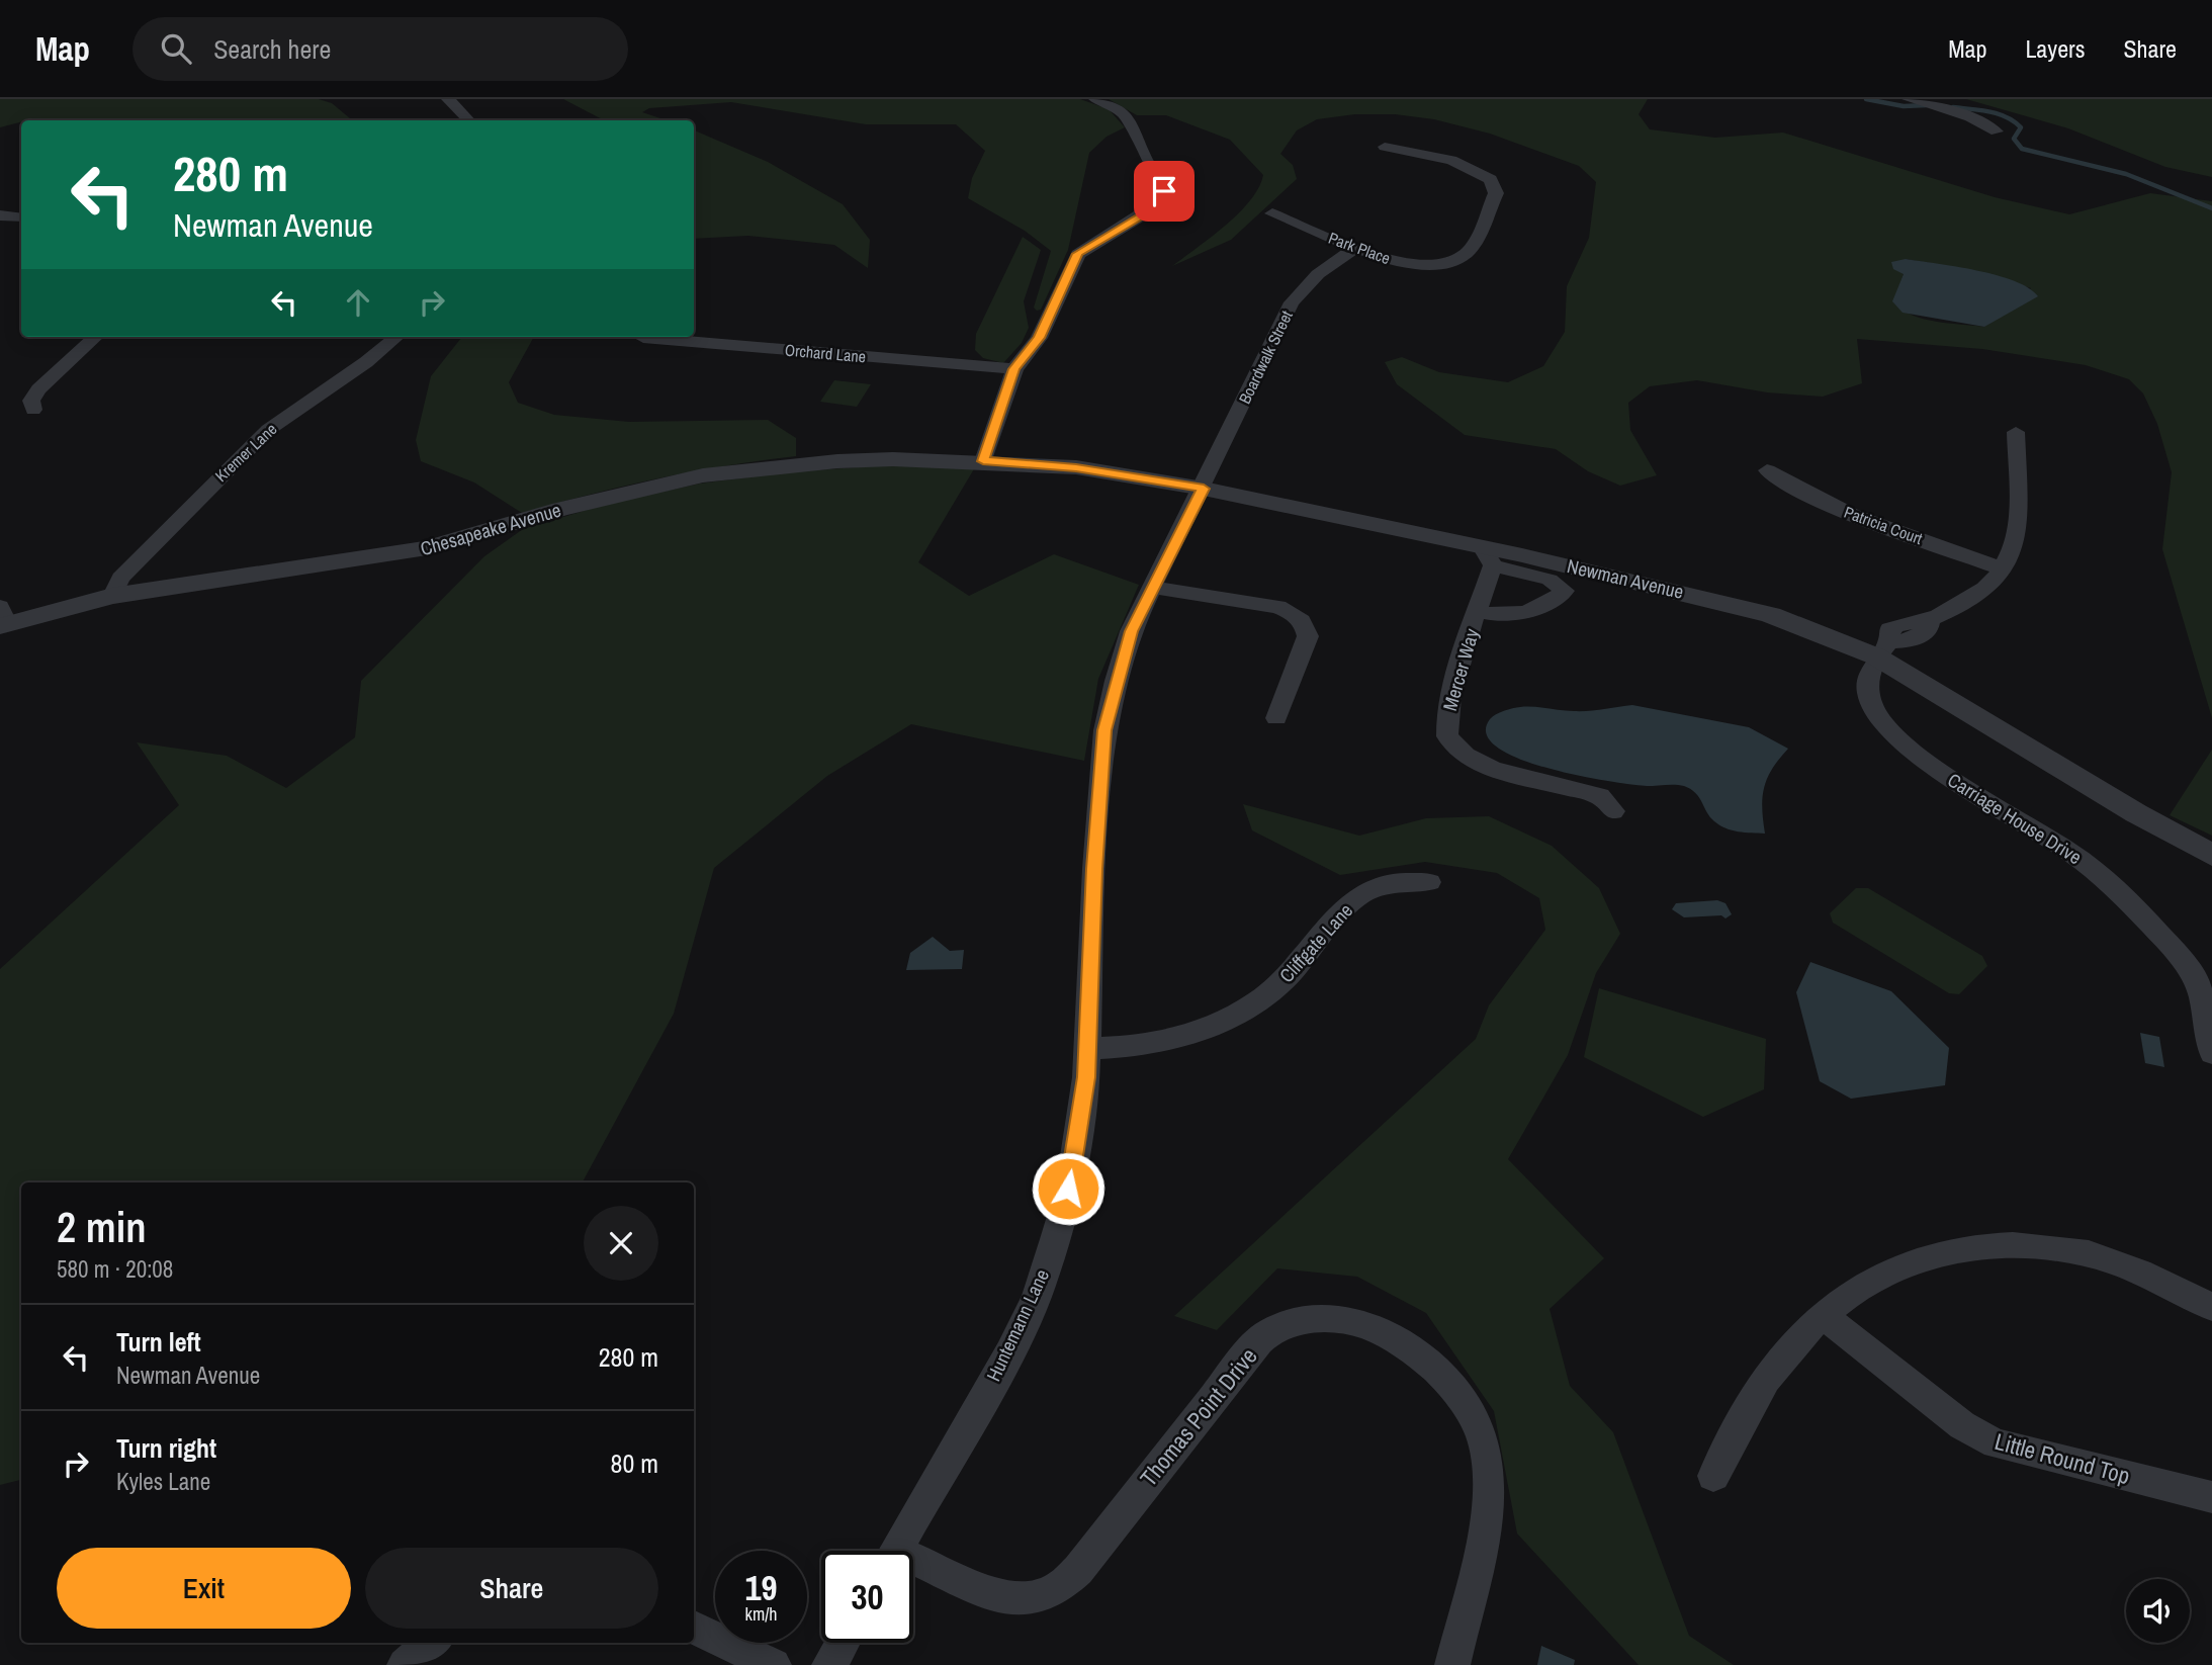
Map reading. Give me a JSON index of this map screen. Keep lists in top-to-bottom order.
{
  "streets": {
    "street": [
      "Park Place",
      "Orchard Lane",
      "Boardwalk Street",
      "Kremer Lane",
      "Patricia Court",
      "Chesapeake Avenue",
      "Newman Avenue",
      "Mercer Way",
      "Carriage House Drive",
      "Cliffgate Lane",
      "Huntemann Lane",
      "Thomas Point Drive",
      "Little Round Top"
    ]
  },
  "crossings": [
    ["Park Place", "Boardwalk Street"],
    ["Boardwalk Street", "Newman Avenue"],
    ["Boardwalk Street", "Huntemann Lane"],
    ["Kremer Lane", "Chesapeake Avenue"],
    ["Chesapeake Avenue", "Newman Avenue"],
    ["Newman Avenue", "Mercer Way"],
    ["Newman Avenue", "Carriage House Drive"],
    ["Newman Avenue", "Huntemann Lane"],
    ["Cliffgate Lane", "Huntemann Lane"]
  ],
  "page": {
    "header": "Map",
    "search": "Search here",
    "nav": ["Map", "Layers", "Share"],
    "turn": ["280 m", "Newman Avenue"],
    "heading": ["2 min", "580 m · 20:08"],
    "list": [
      {
        "name": "Turn left",
        "note": "Newman Avenue",
        "value": "280 m"
      },
      {
        "name": "Turn right",
        "note": "Kyles Lane",
        "value": "80 m"
      }
    ],
    "buttons": ["Exit", "Share"],
    "speed": "19 km/h",
    "limit": "30"
  }
}
